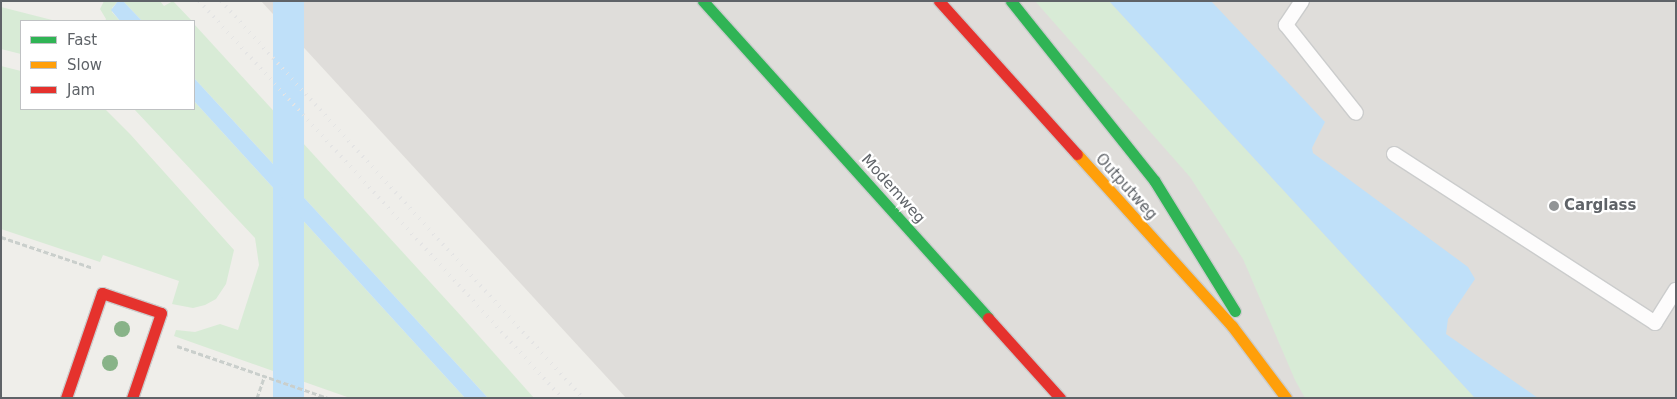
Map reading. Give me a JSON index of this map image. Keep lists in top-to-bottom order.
{
  "streets": {
    "main road": ["Outputweg", "Modemweg"]
  },
  "places": ["Carglass"],
  "legend": ["Fast", "Slow", "Jam"]
}
